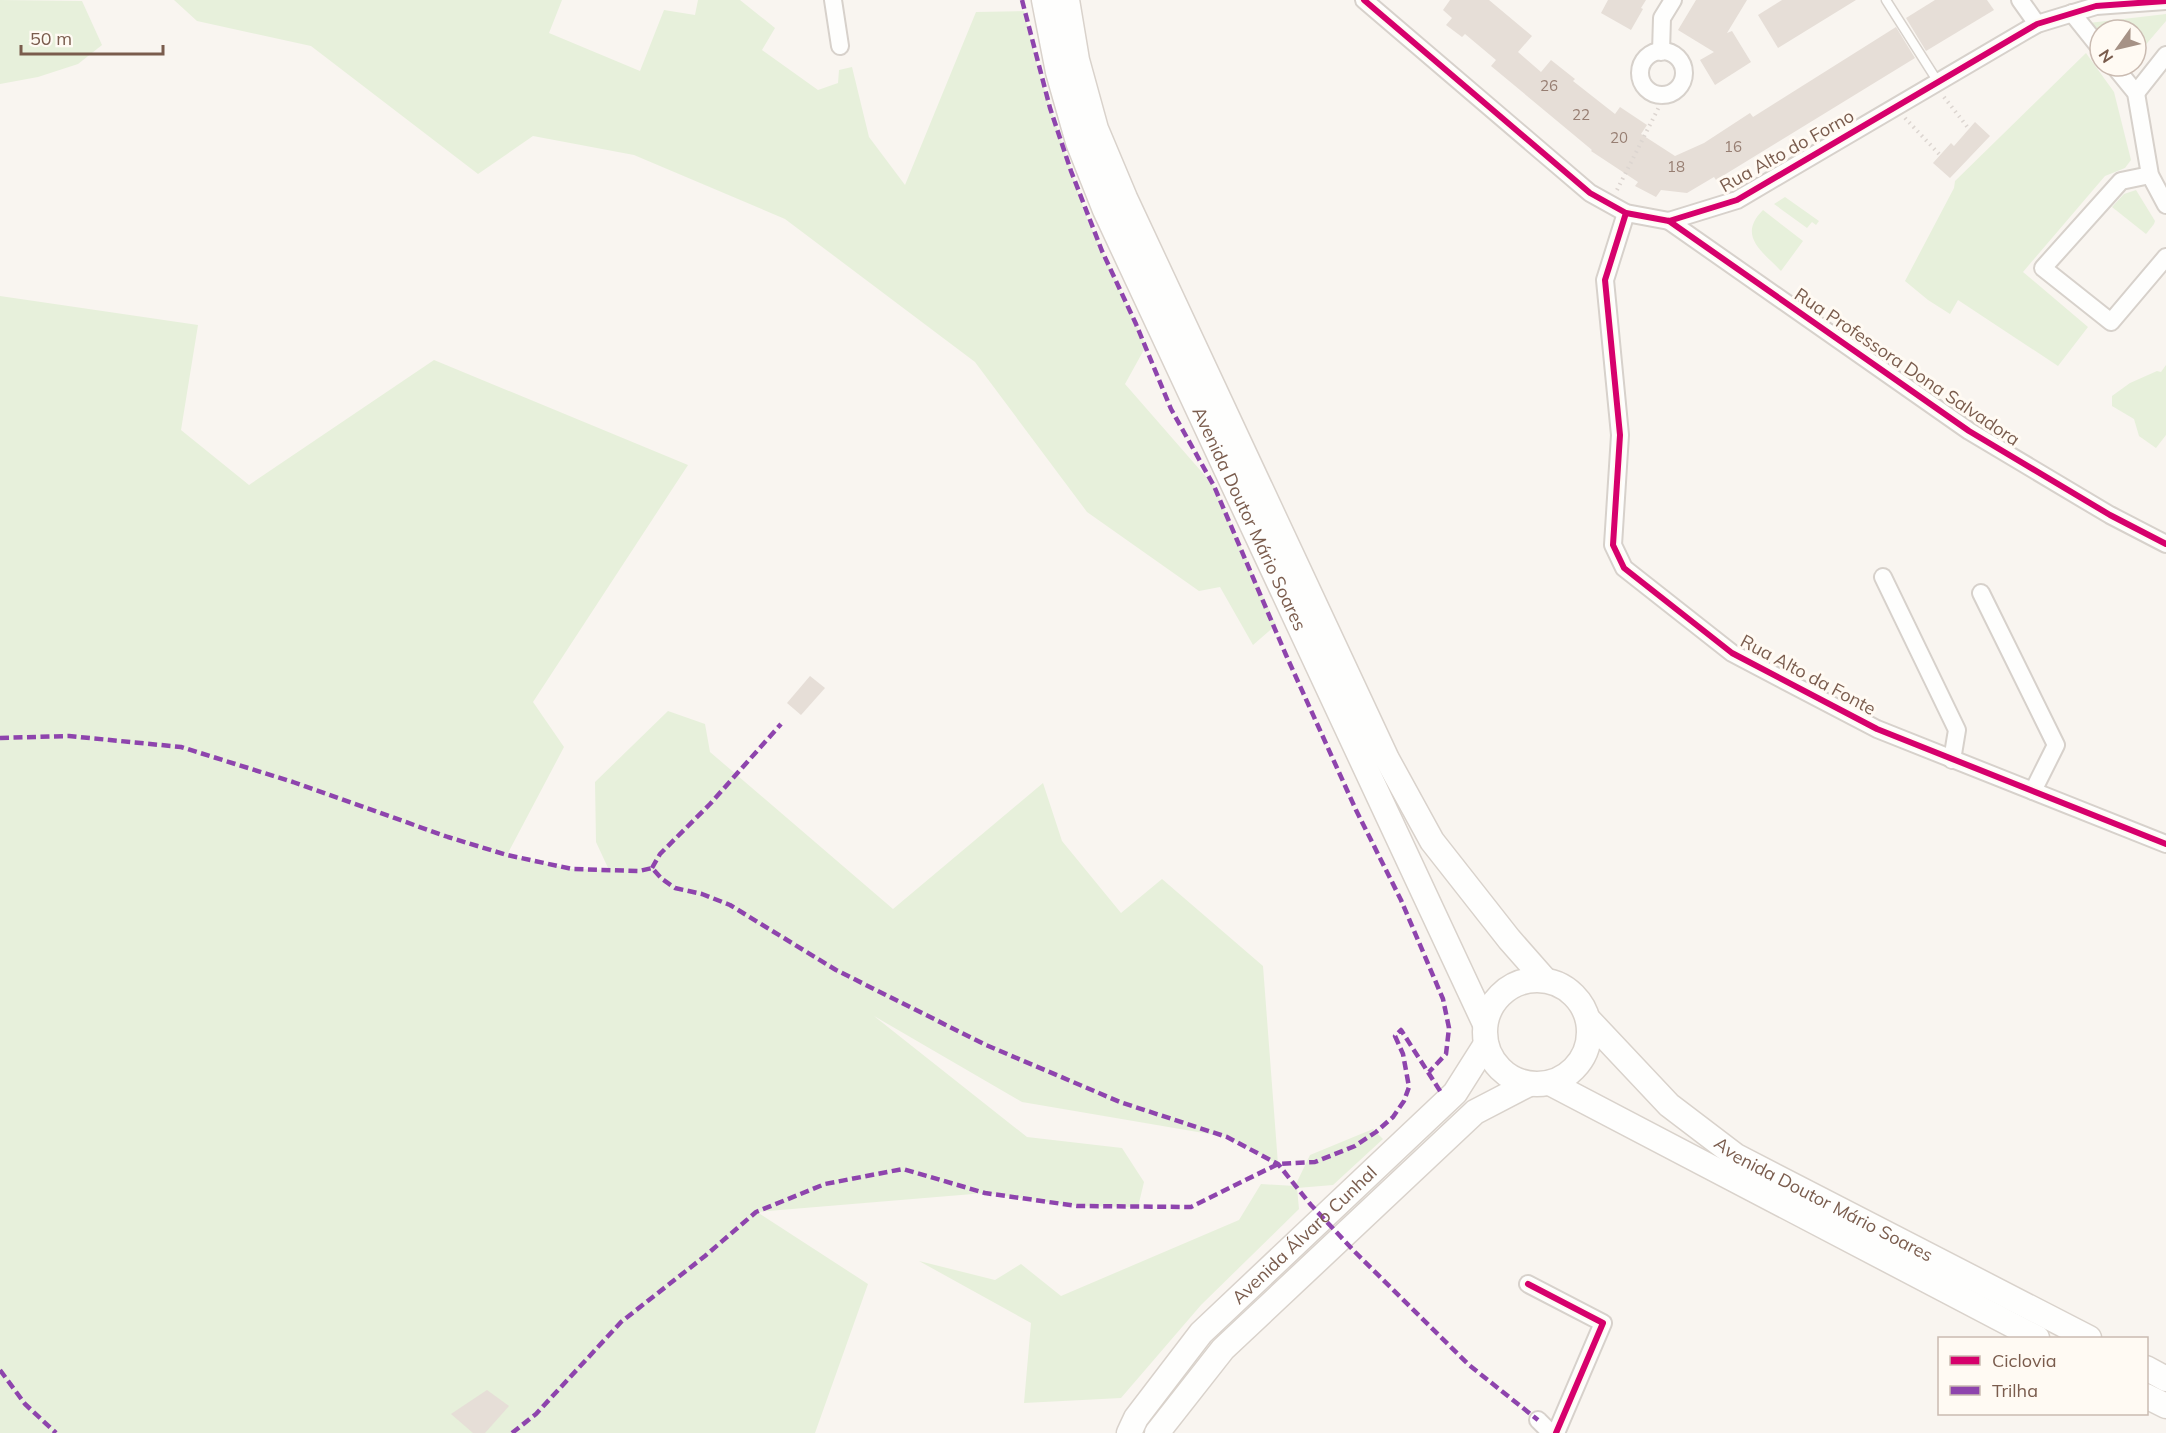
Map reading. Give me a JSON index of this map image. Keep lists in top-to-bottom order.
{
  "streets": {
    "main road": ["Avenida Doutor Mário Soares", "Avenida Álvaro Cunhal"],
    "street": ["Rua Alto do Forno", "Rua Professora Dona Salvadora", "Rua Alto da Fonte"]
  },
  "crossings": [
    ["Rua Alto do Forno", "Rua Professora Dona Salvadora"],
    ["Rua Alto do Forno", "Rua Alto da Fonte"],
    ["Avenida Doutor Mário Soares", "Avenida Álvaro Cunhal"]
  ],
  "house_numbers": [
    "26",
    "22",
    "20",
    "16",
    "18"
  ],
  "legend": ["Ciclovia", "Trilha"],
  "scale_bar": "50 m",
  "north": "bottom left"
}
